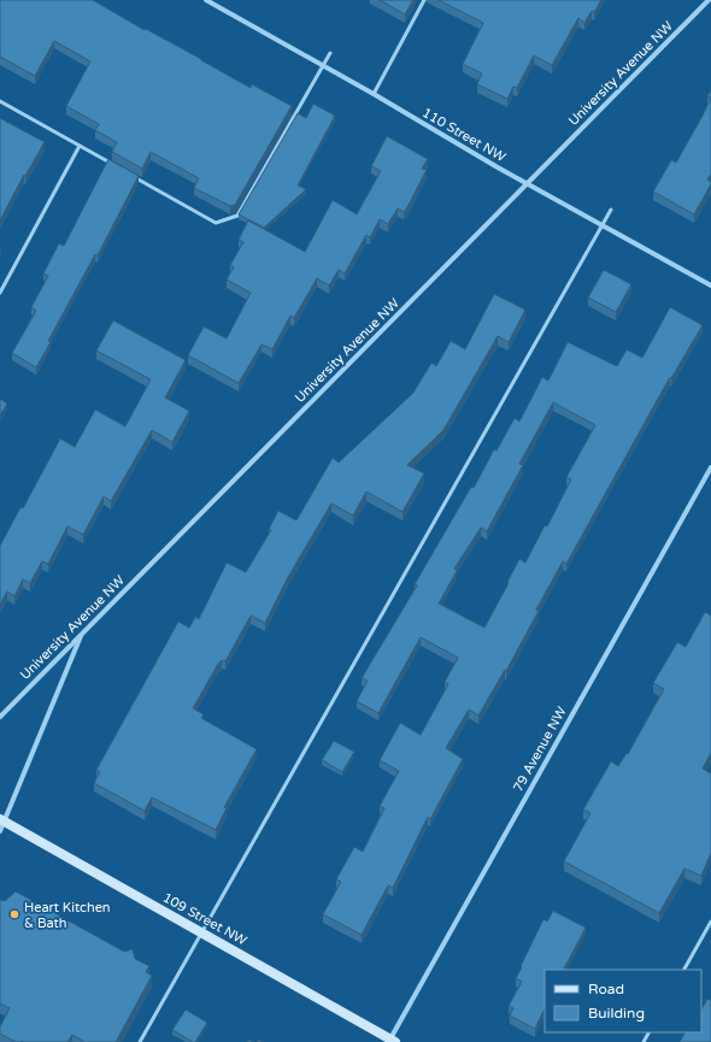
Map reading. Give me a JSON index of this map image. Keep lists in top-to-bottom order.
{
  "streets": {
    "main road": ["109 Street NW"],
    "street": ["University Avenue NW", "110 Street NW", "79 Avenue NW"]
  },
  "crossings": [
    ["University Avenue NW", "110 Street NW"],
    ["79 Avenue NW", "109 Street NW"]
  ],
  "places": ["Heart Kitchen & Bath"],
  "legend": ["Road", "Building"]
}
